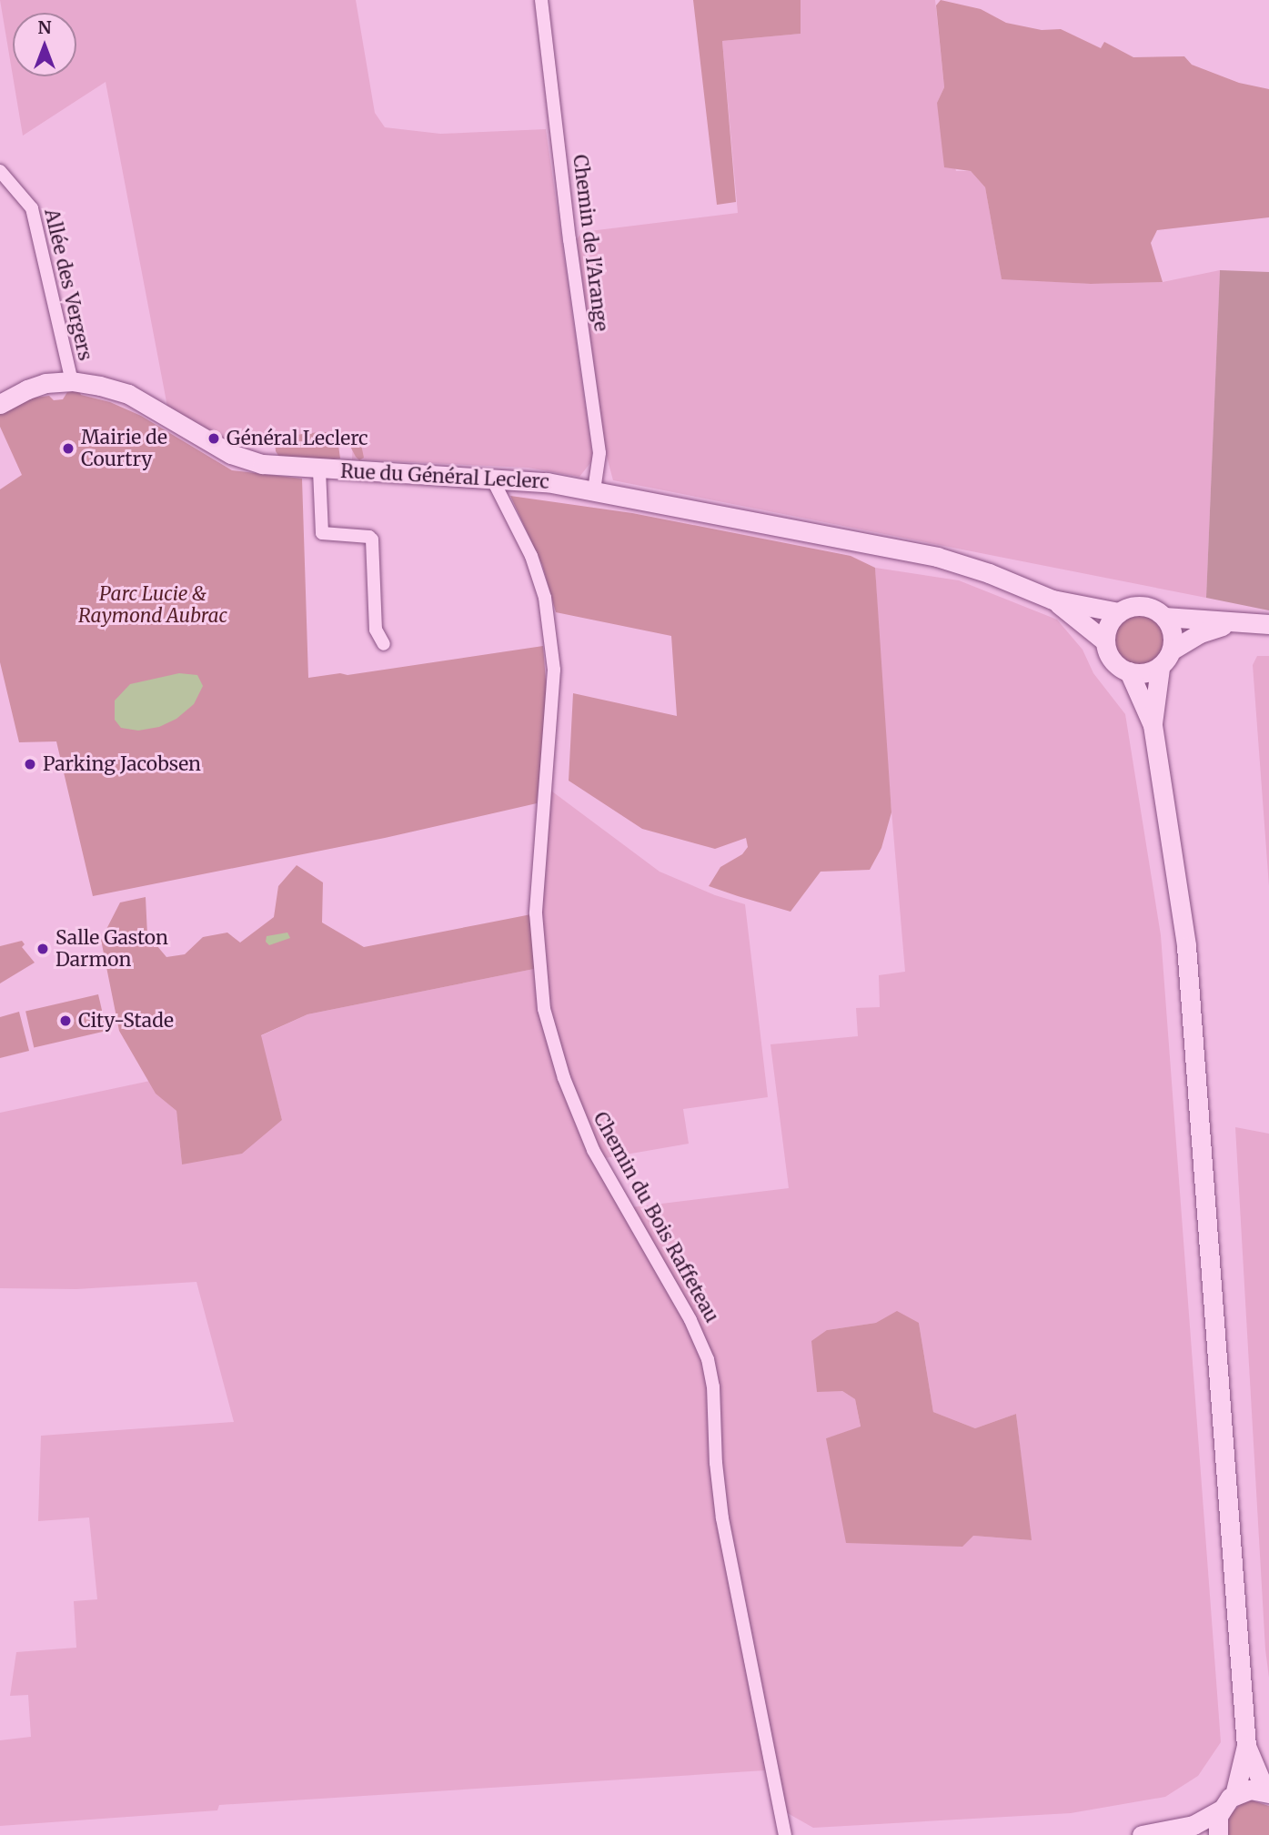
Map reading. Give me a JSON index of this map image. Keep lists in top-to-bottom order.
{
  "streets": {
    "main road": ["Rue du Général Leclerc"],
    "street": ["Chemin de l'Arange", "Allée des Vergers", "Chemin du Bois Raffeteau"]
  },
  "crossings": [
    ["Chemin de l'Arange", "Rue du Général Leclerc"],
    ["Allée des Vergers", "Rue du Général Leclerc"],
    ["Rue du Général Leclerc", "Chemin du Bois Raffeteau"]
  ],
  "parks": ["Parc Lucie & Raymond Aubrac"],
  "places": [
    "Général Leclerc",
    "Mairie de Courtry",
    "Parking Jacobsen",
    "Salle Gaston Darmon",
    "City-Stade"
  ],
  "north": "top"
}
